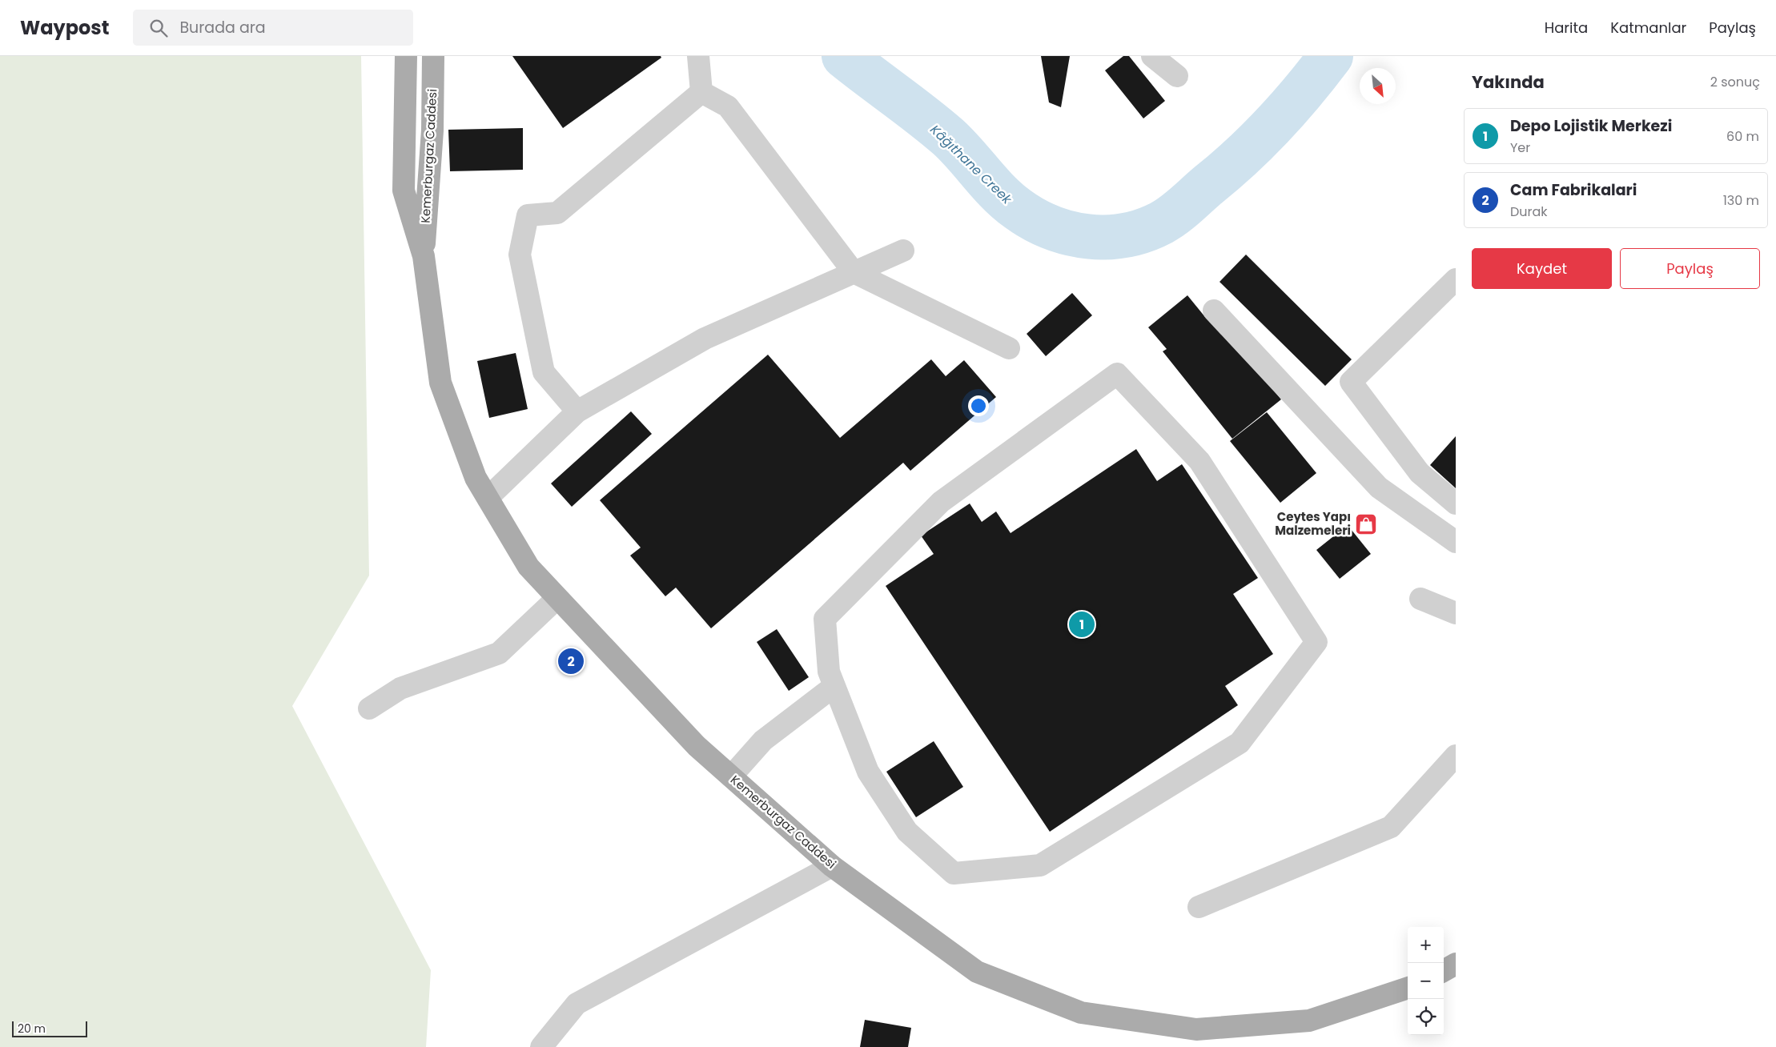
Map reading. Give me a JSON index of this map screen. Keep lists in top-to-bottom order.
{
  "streets": {
    "main road": ["Kemerburgaz Caddesi"]
  },
  "water": ["Kâğıthane Creek"],
  "places": {
    "shop": ["Ceytes Yapı Malzemeleri"]
  },
  "scale_bar": "20 m",
  "north": "bottom right",
  "page": {
    "header": "Waypost",
    "search": "Burada ara",
    "nav": ["Harita", "Katmanlar", "Paylaş"],
    "heading": ["Yakında", "2 sonuç"],
    "list": [
      {
        "mark": "1",
        "name": "Depo Lojistik Merkezi",
        "note": "Yer",
        "value": "60 m"
      },
      {
        "mark": "2",
        "name": "Cam Fabrikalari",
        "note": "Durak",
        "value": "130 m"
      }
    ],
    "buttons": ["Kaydet", "Paylaş"],
    "pins": ["1", "2"],
    "map_buttons": ["+", "−"],
    "scale": "20 m"
  }
}
